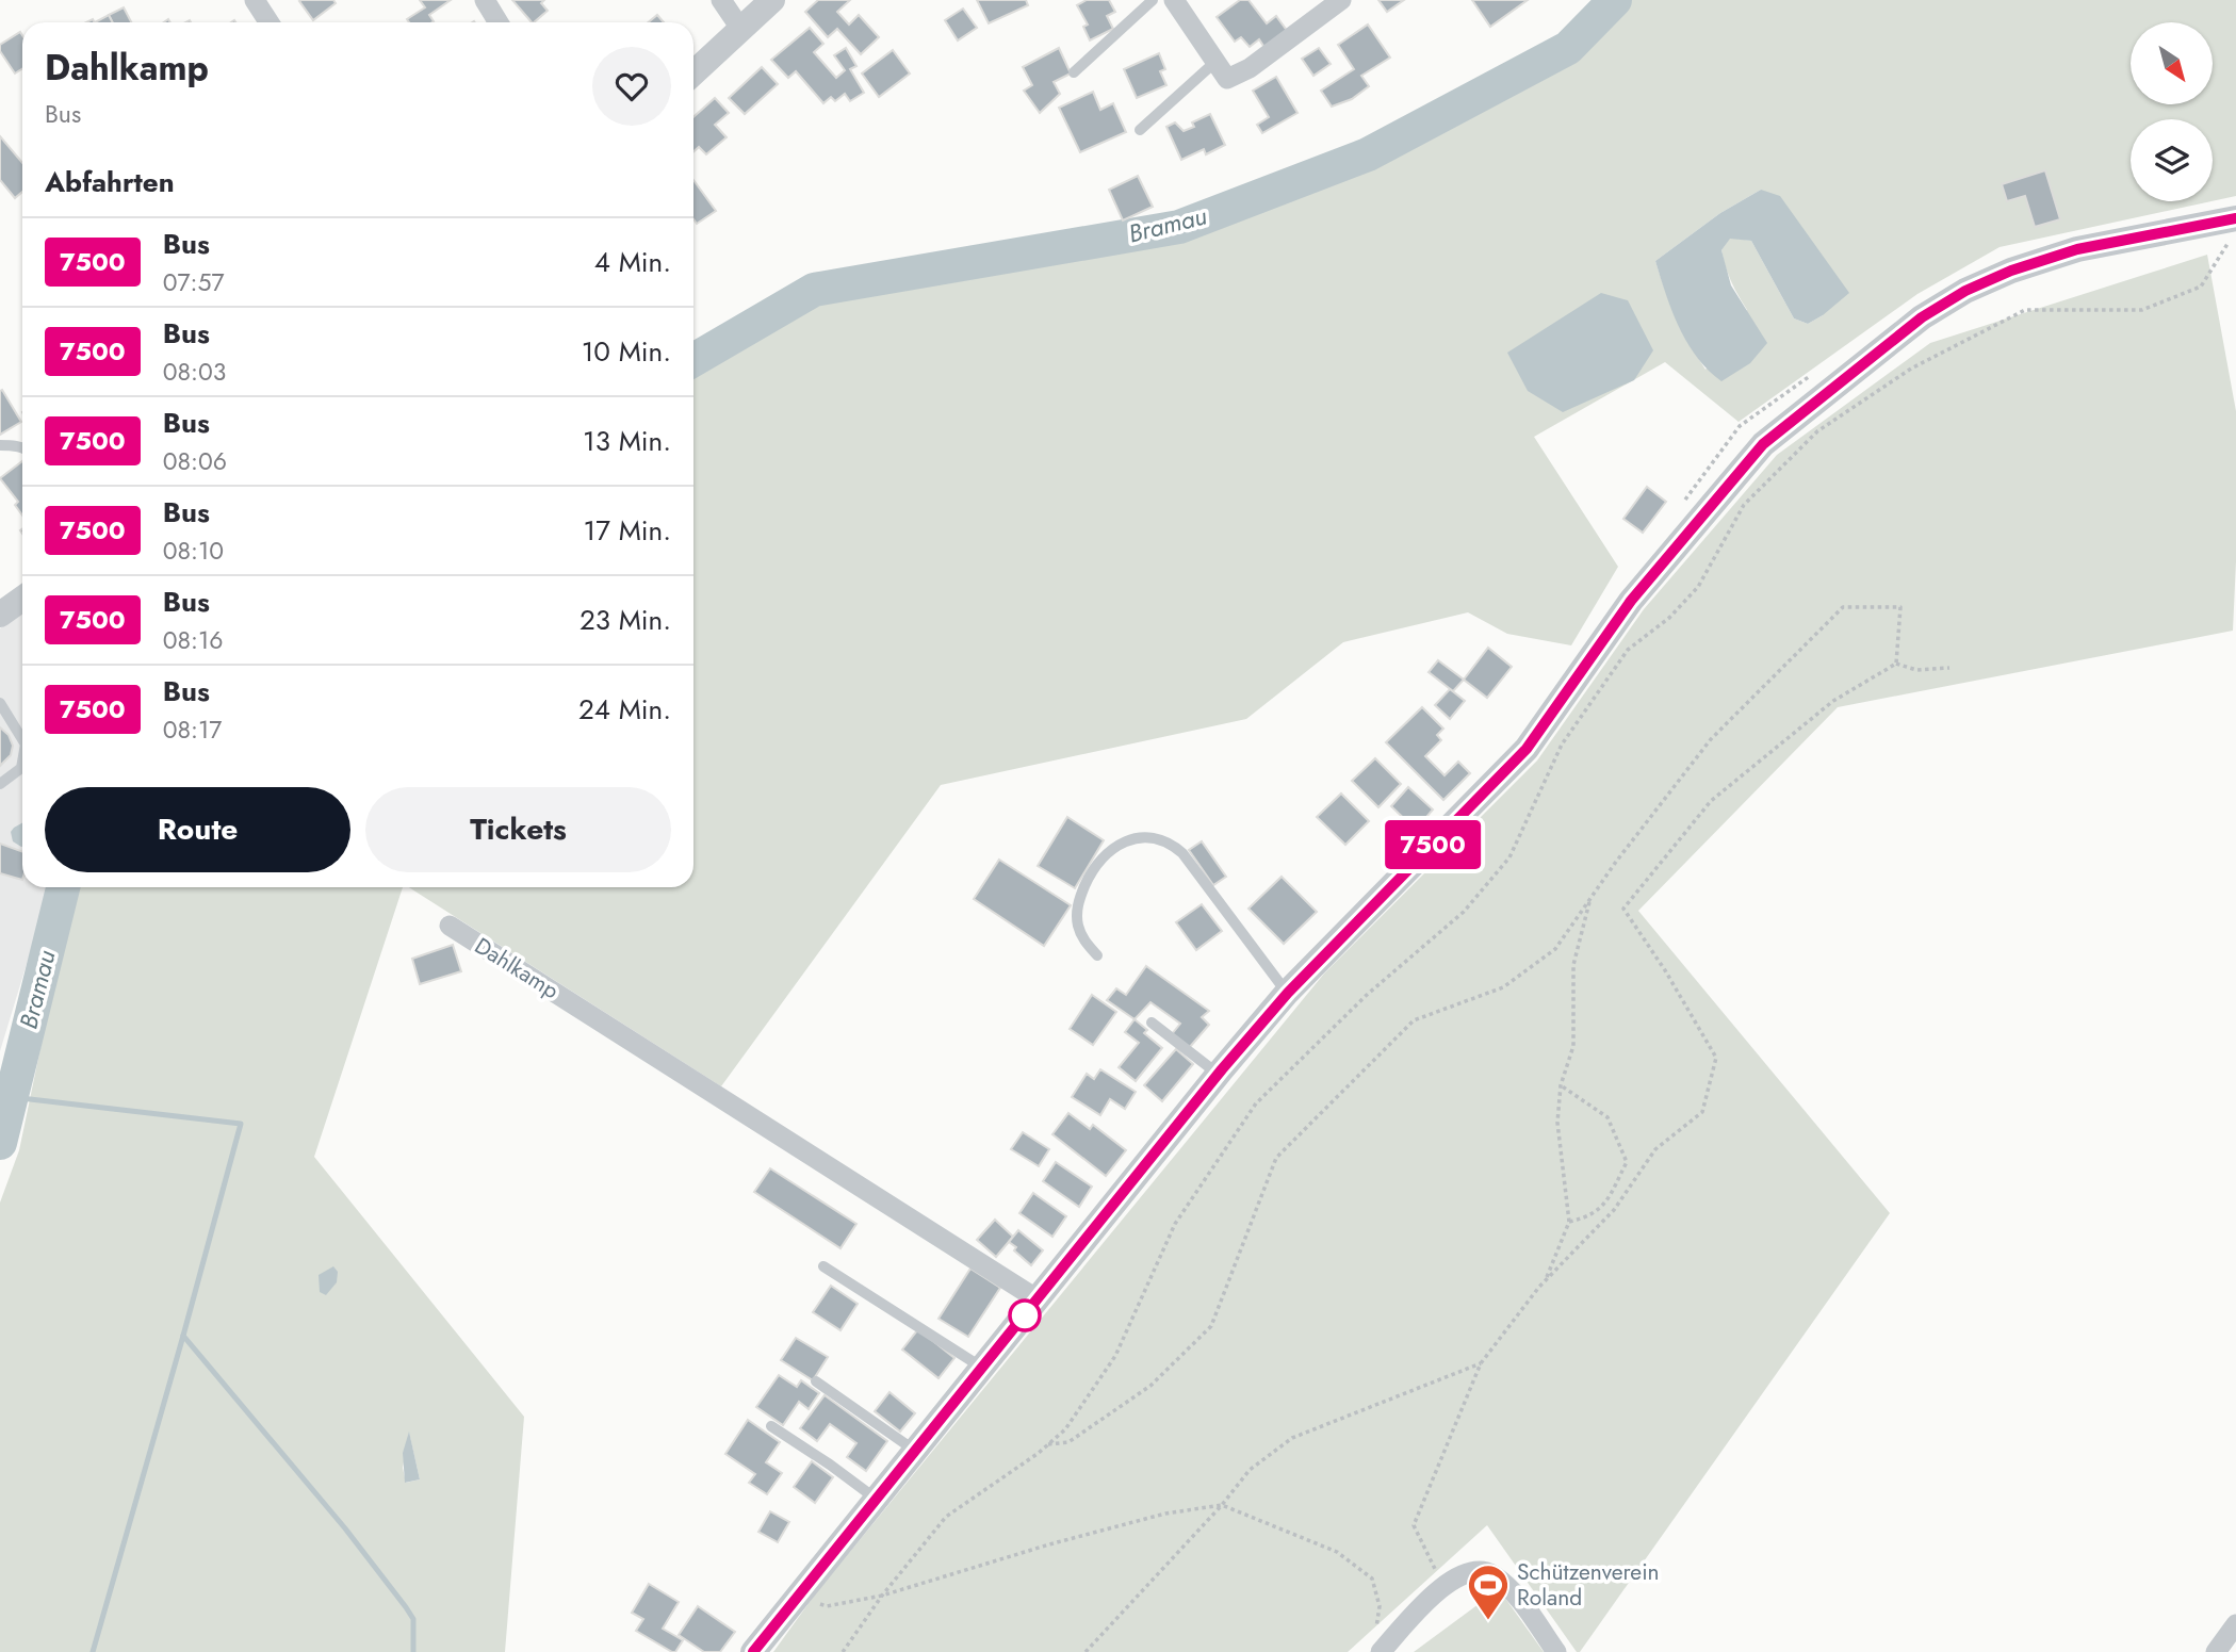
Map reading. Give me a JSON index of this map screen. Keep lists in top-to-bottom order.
{
  "streets": {
    "street": ["Dahlkamp"]
  },
  "water": ["Bramau"],
  "places": {
    "sports": ["Schützenverein Roland"]
  },
  "lines": ["bus line 7500"],
  "north": "bottom right",
  "page": {
    "on_map": "7500",
    "heading": [
      ["Dahlkamp", "Bus"],
      "Abfahrten"
    ],
    "list": [
      {
        "mark": "7500",
        "name": "Bus",
        "note": "07:57",
        "value": "4 Min."
      },
      {
        "mark": "7500",
        "name": "Bus",
        "note": "08:03",
        "value": "10 Min."
      },
      {
        "mark": "7500",
        "name": "Bus",
        "note": "08:06",
        "value": "13 Min."
      },
      {
        "mark": "7500",
        "name": "Bus",
        "note": "08:10",
        "value": "17 Min."
      },
      {
        "mark": "7500",
        "name": "Bus",
        "note": "08:16",
        "value": "23 Min."
      },
      {
        "mark": "7500",
        "name": "Bus",
        "note": "08:17",
        "value": "24 Min."
      }
    ],
    "buttons": ["Route", "Tickets"]
  }
}
